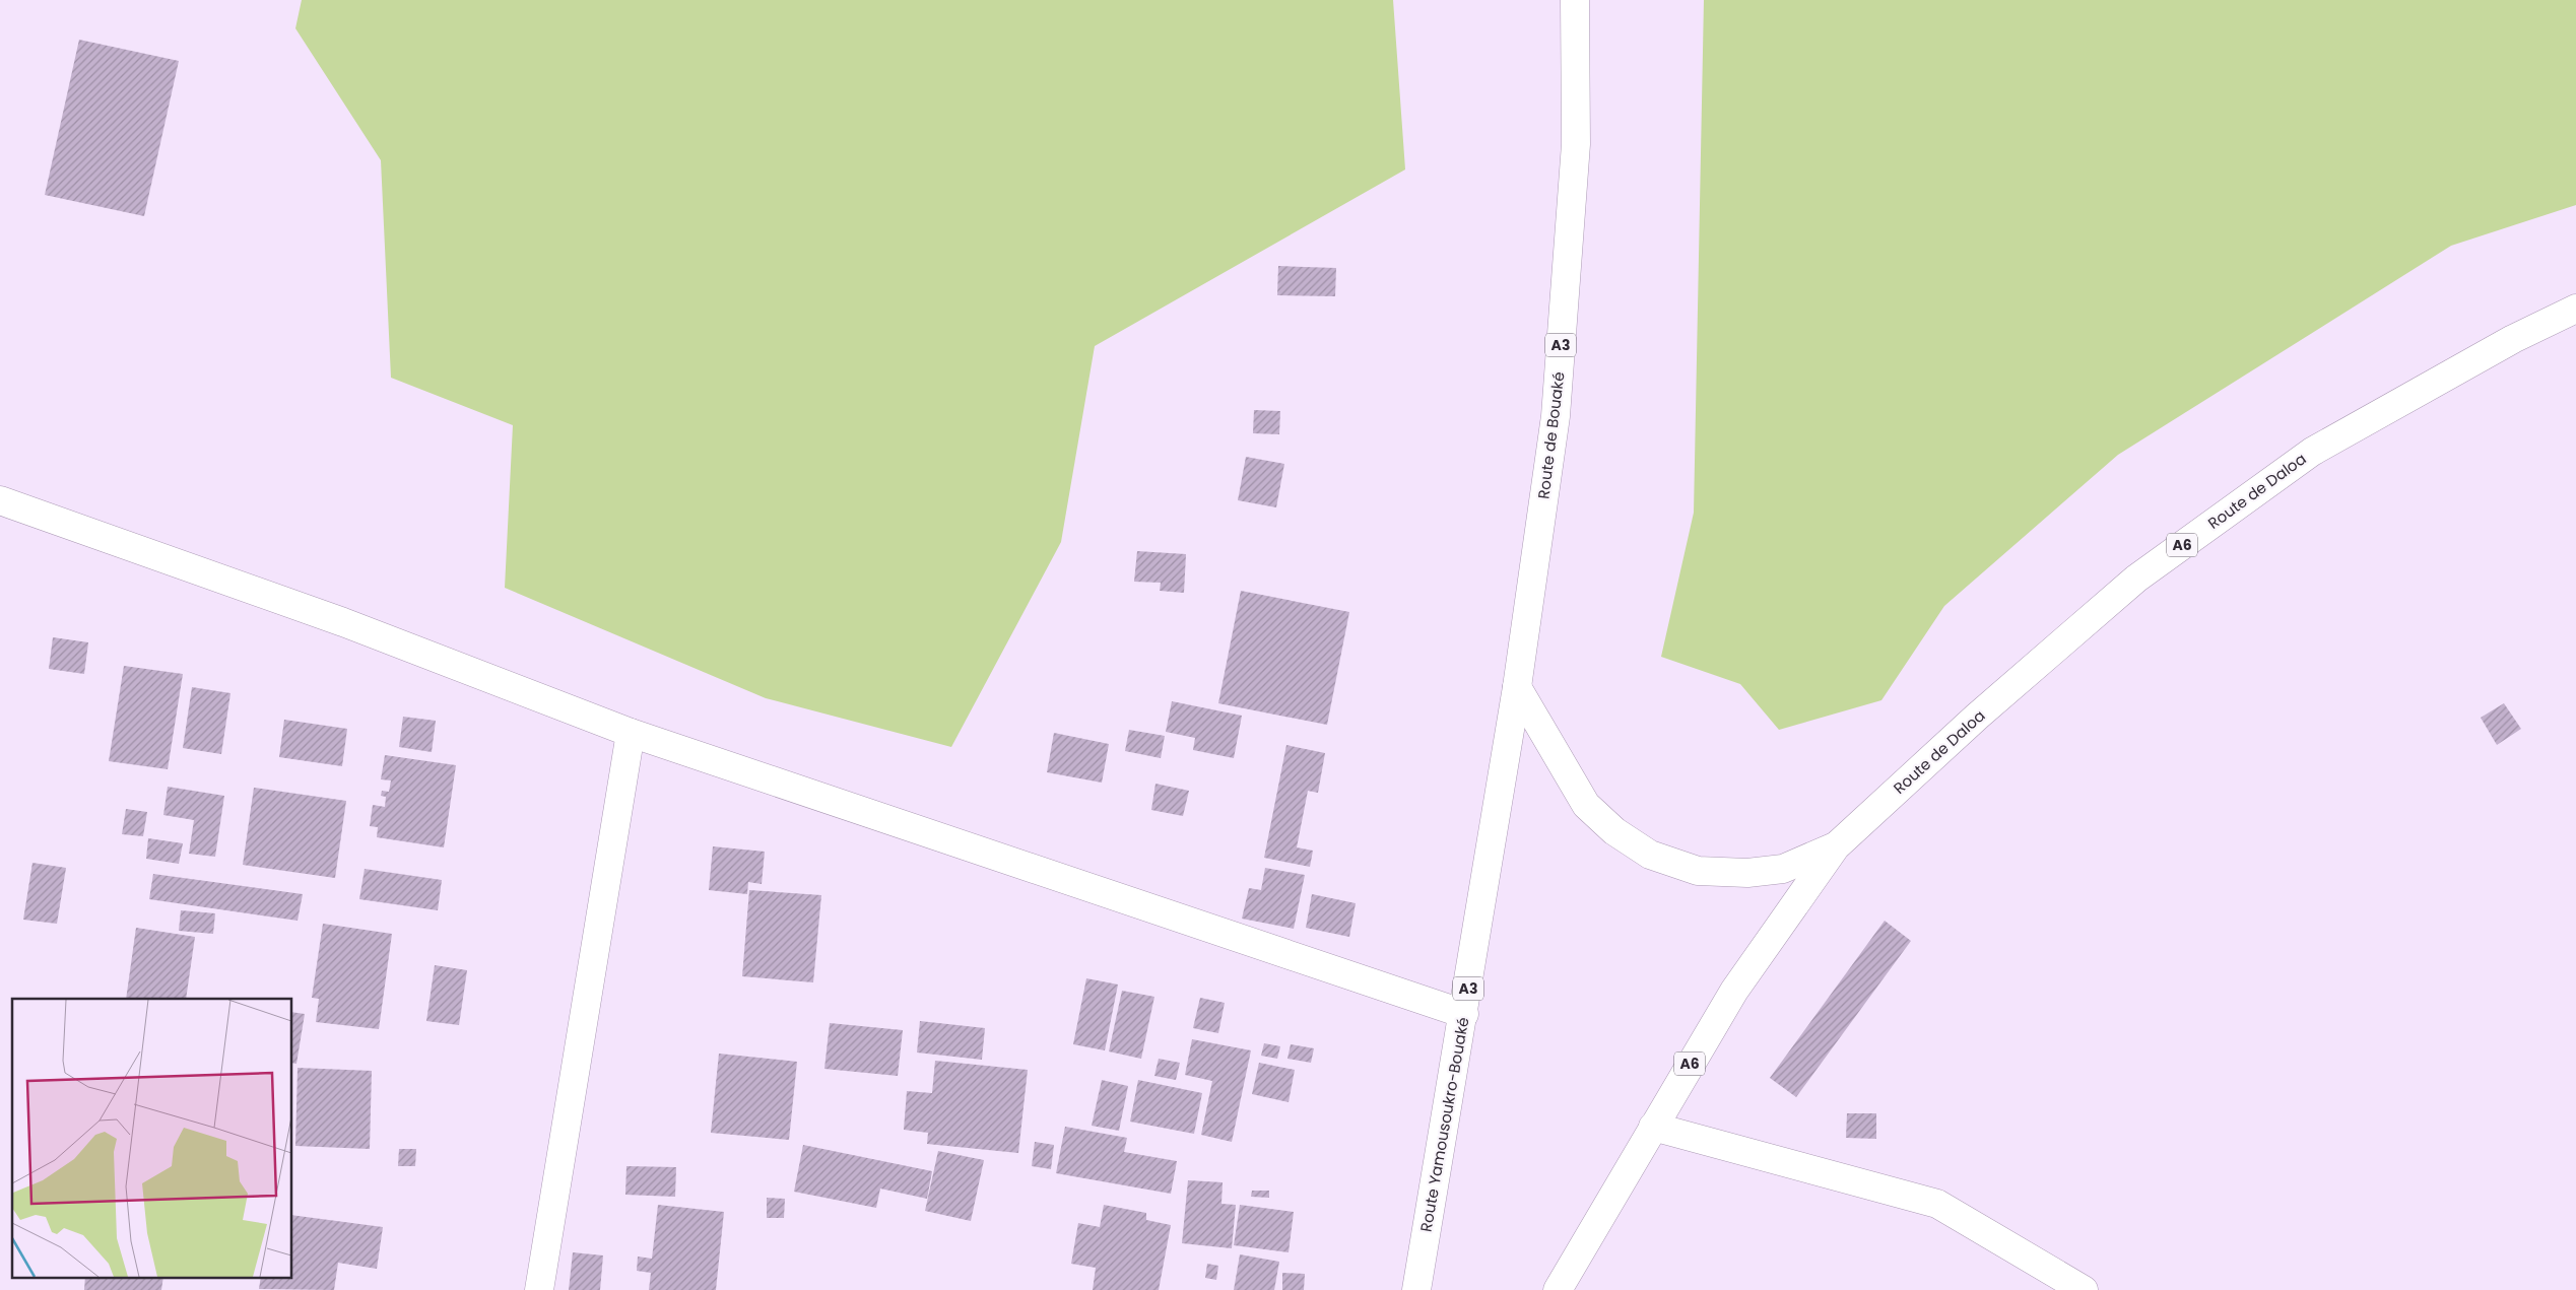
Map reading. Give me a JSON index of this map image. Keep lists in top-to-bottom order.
{
  "streets": {
    "main road": [
      "A3",
      "Route de Bouaké",
      "Route de Daloa",
      "A6",
      "Route Yamousoukro-Bouaké"
    ]
  },
  "crossings": [
    ["Route de Bouaké", "Route Yamousoukro-Bouaké"],
    ["Route de Daloa", "A6"]
  ]
}
